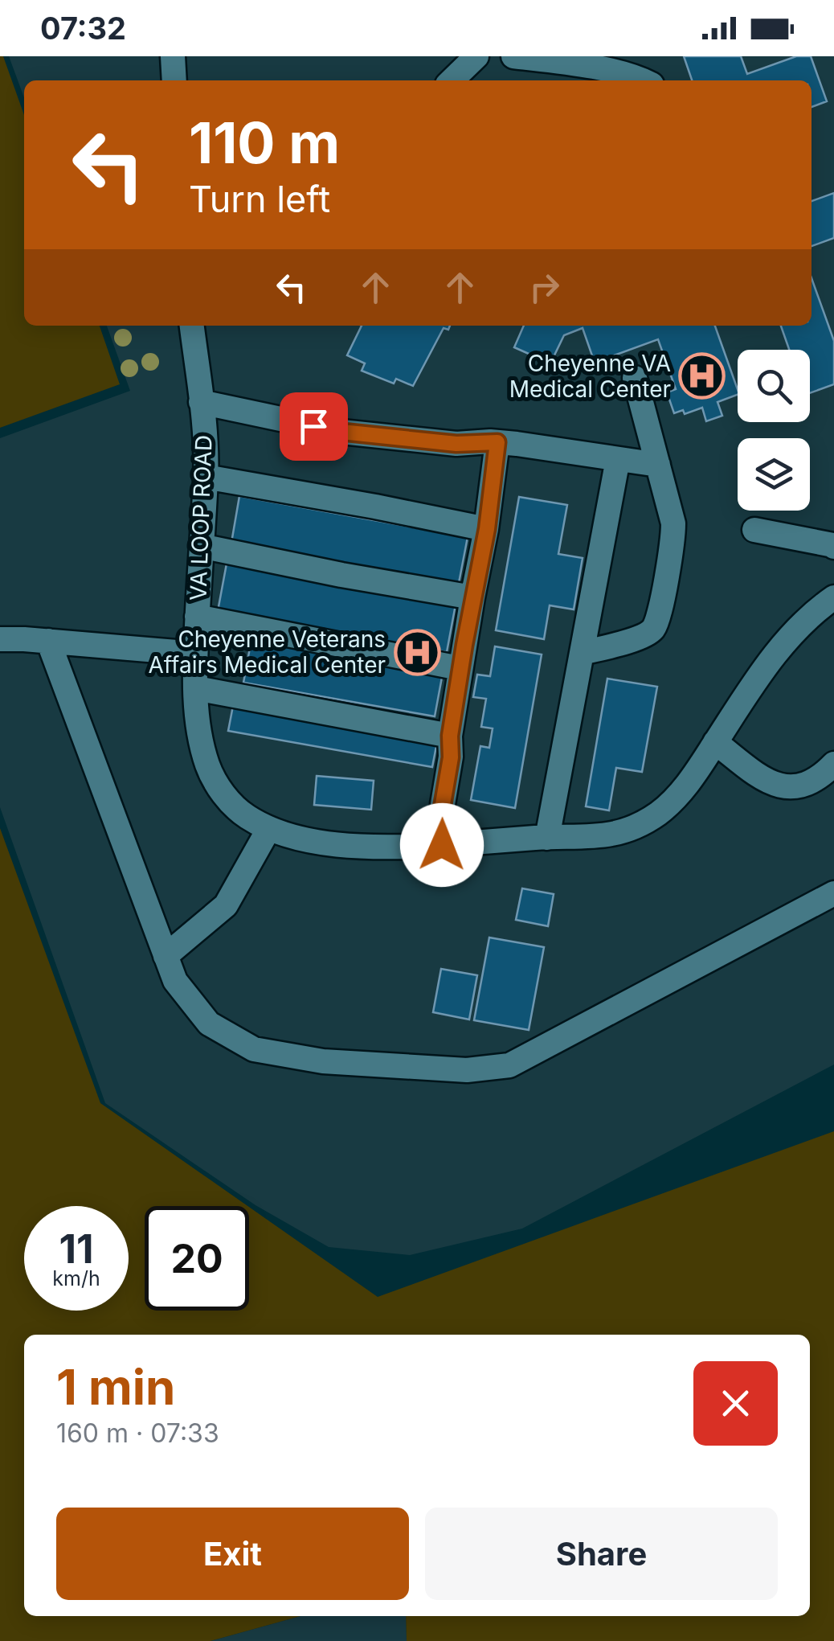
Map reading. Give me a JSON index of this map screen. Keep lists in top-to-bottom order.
{
  "streets": {
    "lane": ["VA LOOP ROAD"]
  },
  "places": {
    "hospital": ["Cheyenne VA Medical Center", "Cheyenne Veterans Affairs Medical Center"]
  },
  "page": {
    "status": "07:32",
    "turn": ["110 m", "Turn left"],
    "speed": "11 km/h",
    "limit": "20",
    "heading": ["1 min", "160 m · 07:33"],
    "buttons": ["Exit", "Share"]
  }
}
